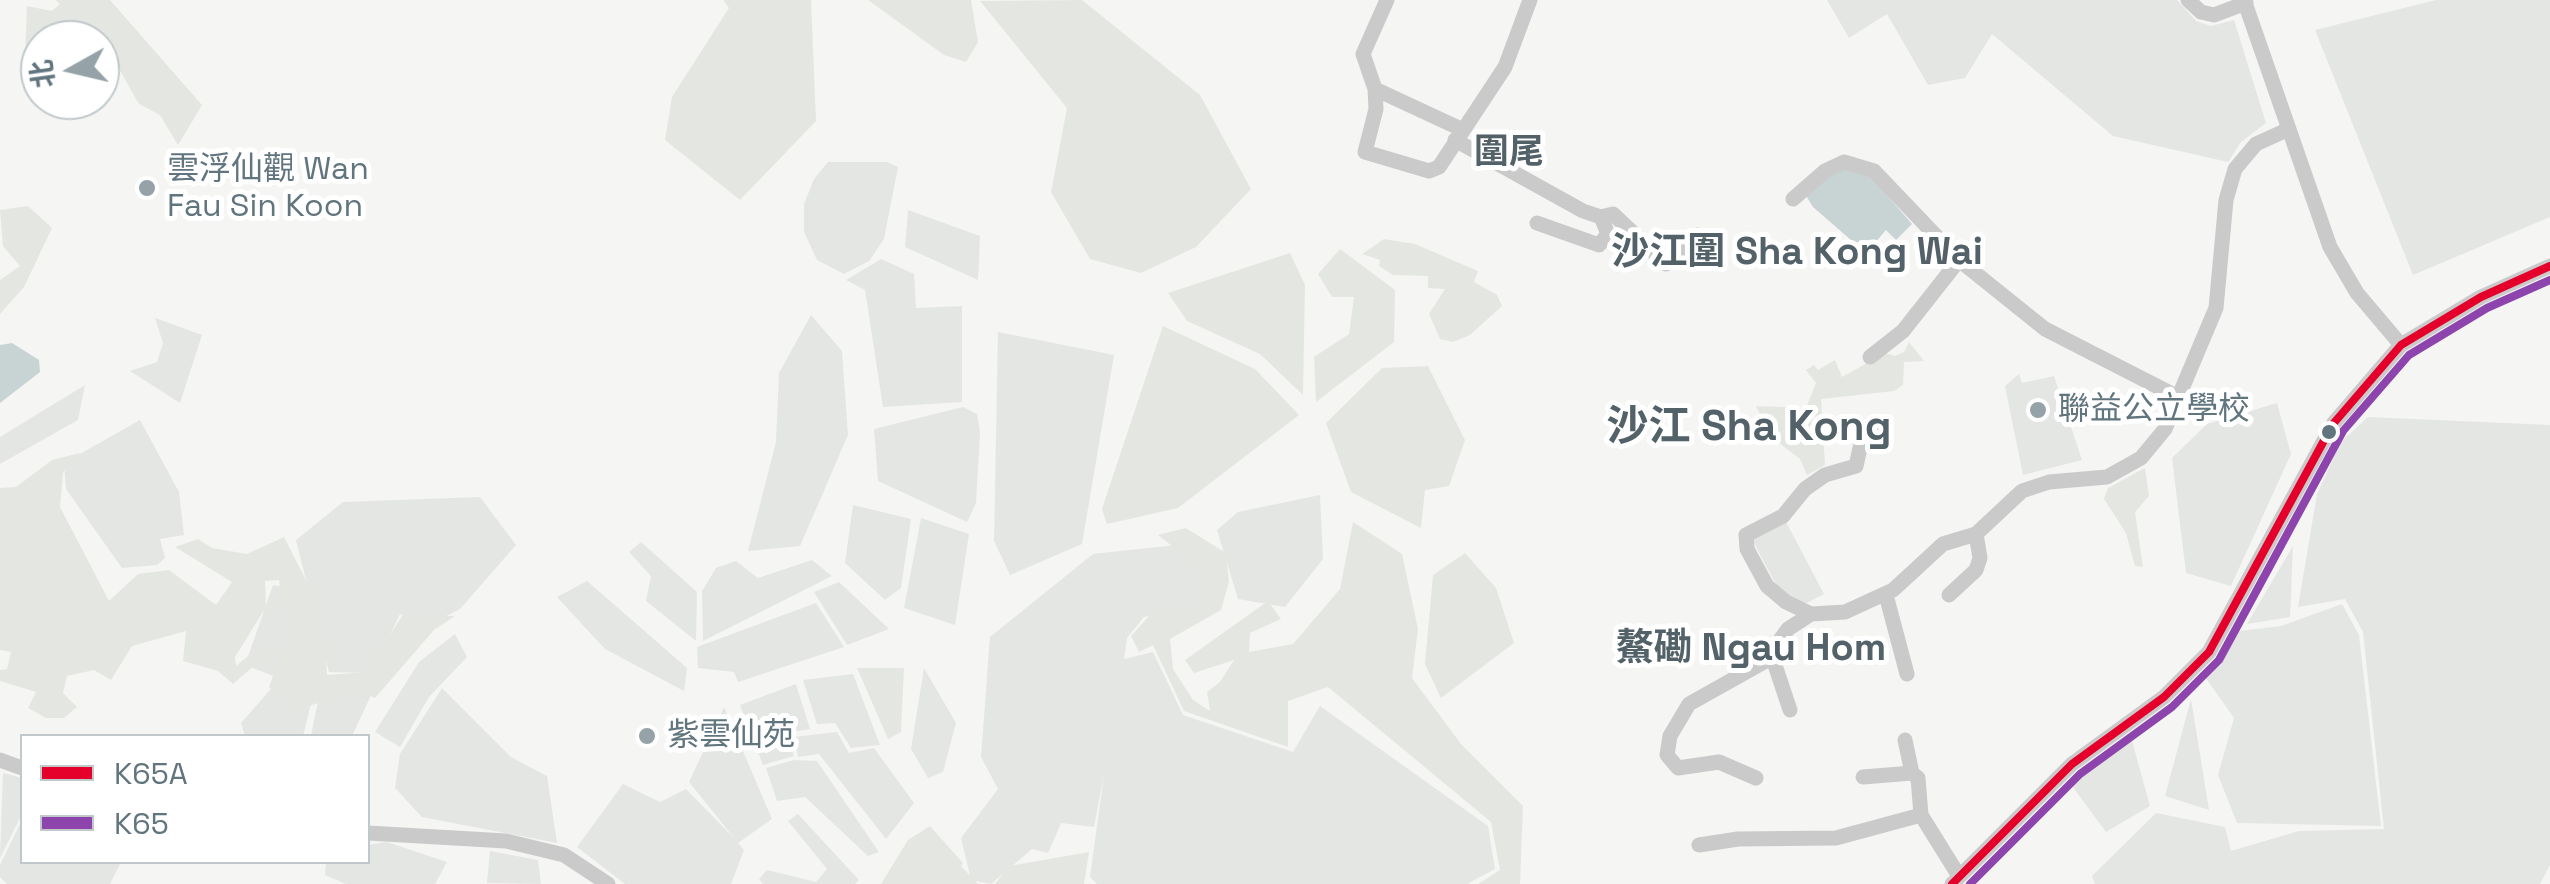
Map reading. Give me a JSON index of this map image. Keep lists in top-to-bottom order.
{
  "districts": [
    "圍尾",
    "沙江圍 Sha Kong Wai",
    "沙江 Sha Kong",
    "鰲磡 Ngau Hom"
  ],
  "places": ["雲浮仙觀 Wan Fau Sin Koon", "聯益公立學校", "紫雲仙苑"],
  "lines": ["transit line K65A", "transit line K65"],
  "legend": ["K65A", "K65"],
  "north": "left"
}
